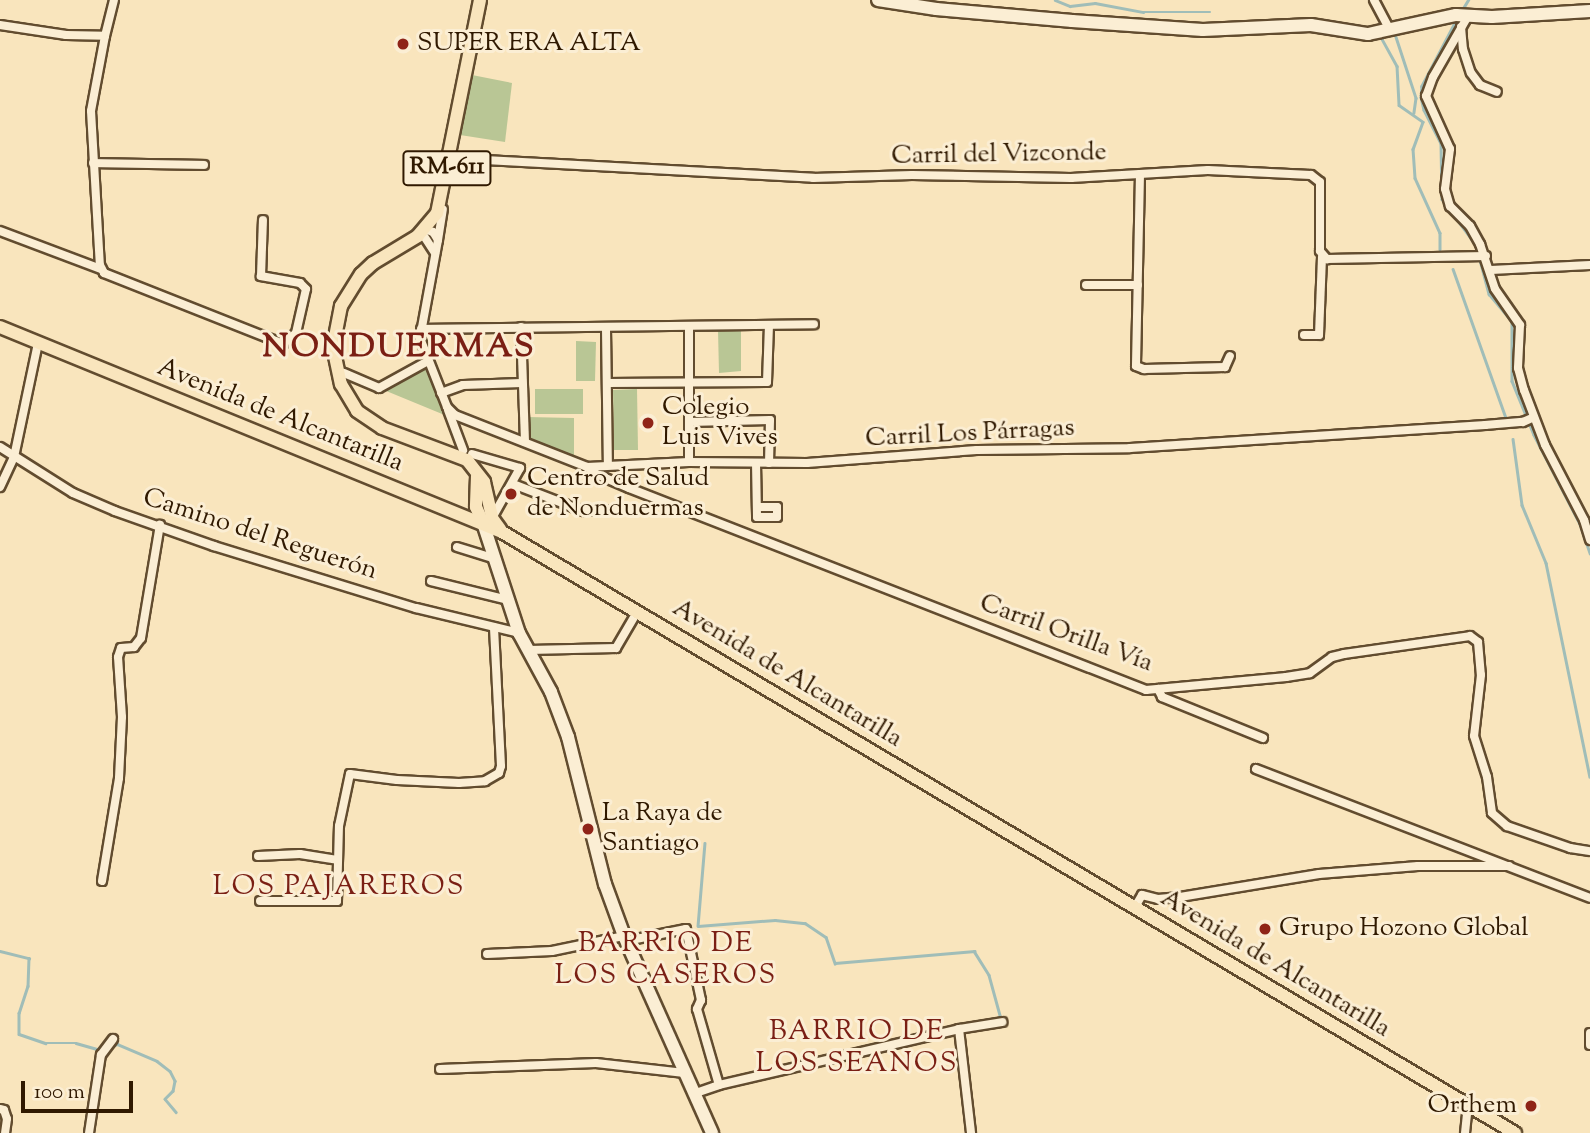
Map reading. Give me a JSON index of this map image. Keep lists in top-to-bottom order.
{
  "streets": {
    "main road": ["RM-611", "Avenida de Alcantarilla"],
    "street": [
      "Carril del Vizconde",
      "Carril Los Párragas",
      "Camino del Reguerón",
      "Carril Orilla Vía"
    ]
  },
  "crossings": [
    ["Carril del Vizconde", "RM-611"],
    ["Carril Los Párragas", "Carril Orilla Vía"]
  ],
  "districts": [
    "NONDUERMAS",
    "LOS PAJAREROS",
    "BARRIO DE LOS CASEROS",
    "BARRIO DE LOS SEANOS"
  ],
  "places": [
    "SUPER ERA ALTA",
    "Colegio Luis Vives",
    "Centro de Salud de Nonduermas",
    "La Raya de Santiago",
    "Grupo Hozono Global",
    "Orthem"
  ],
  "scale_bar": "100 m"
}
